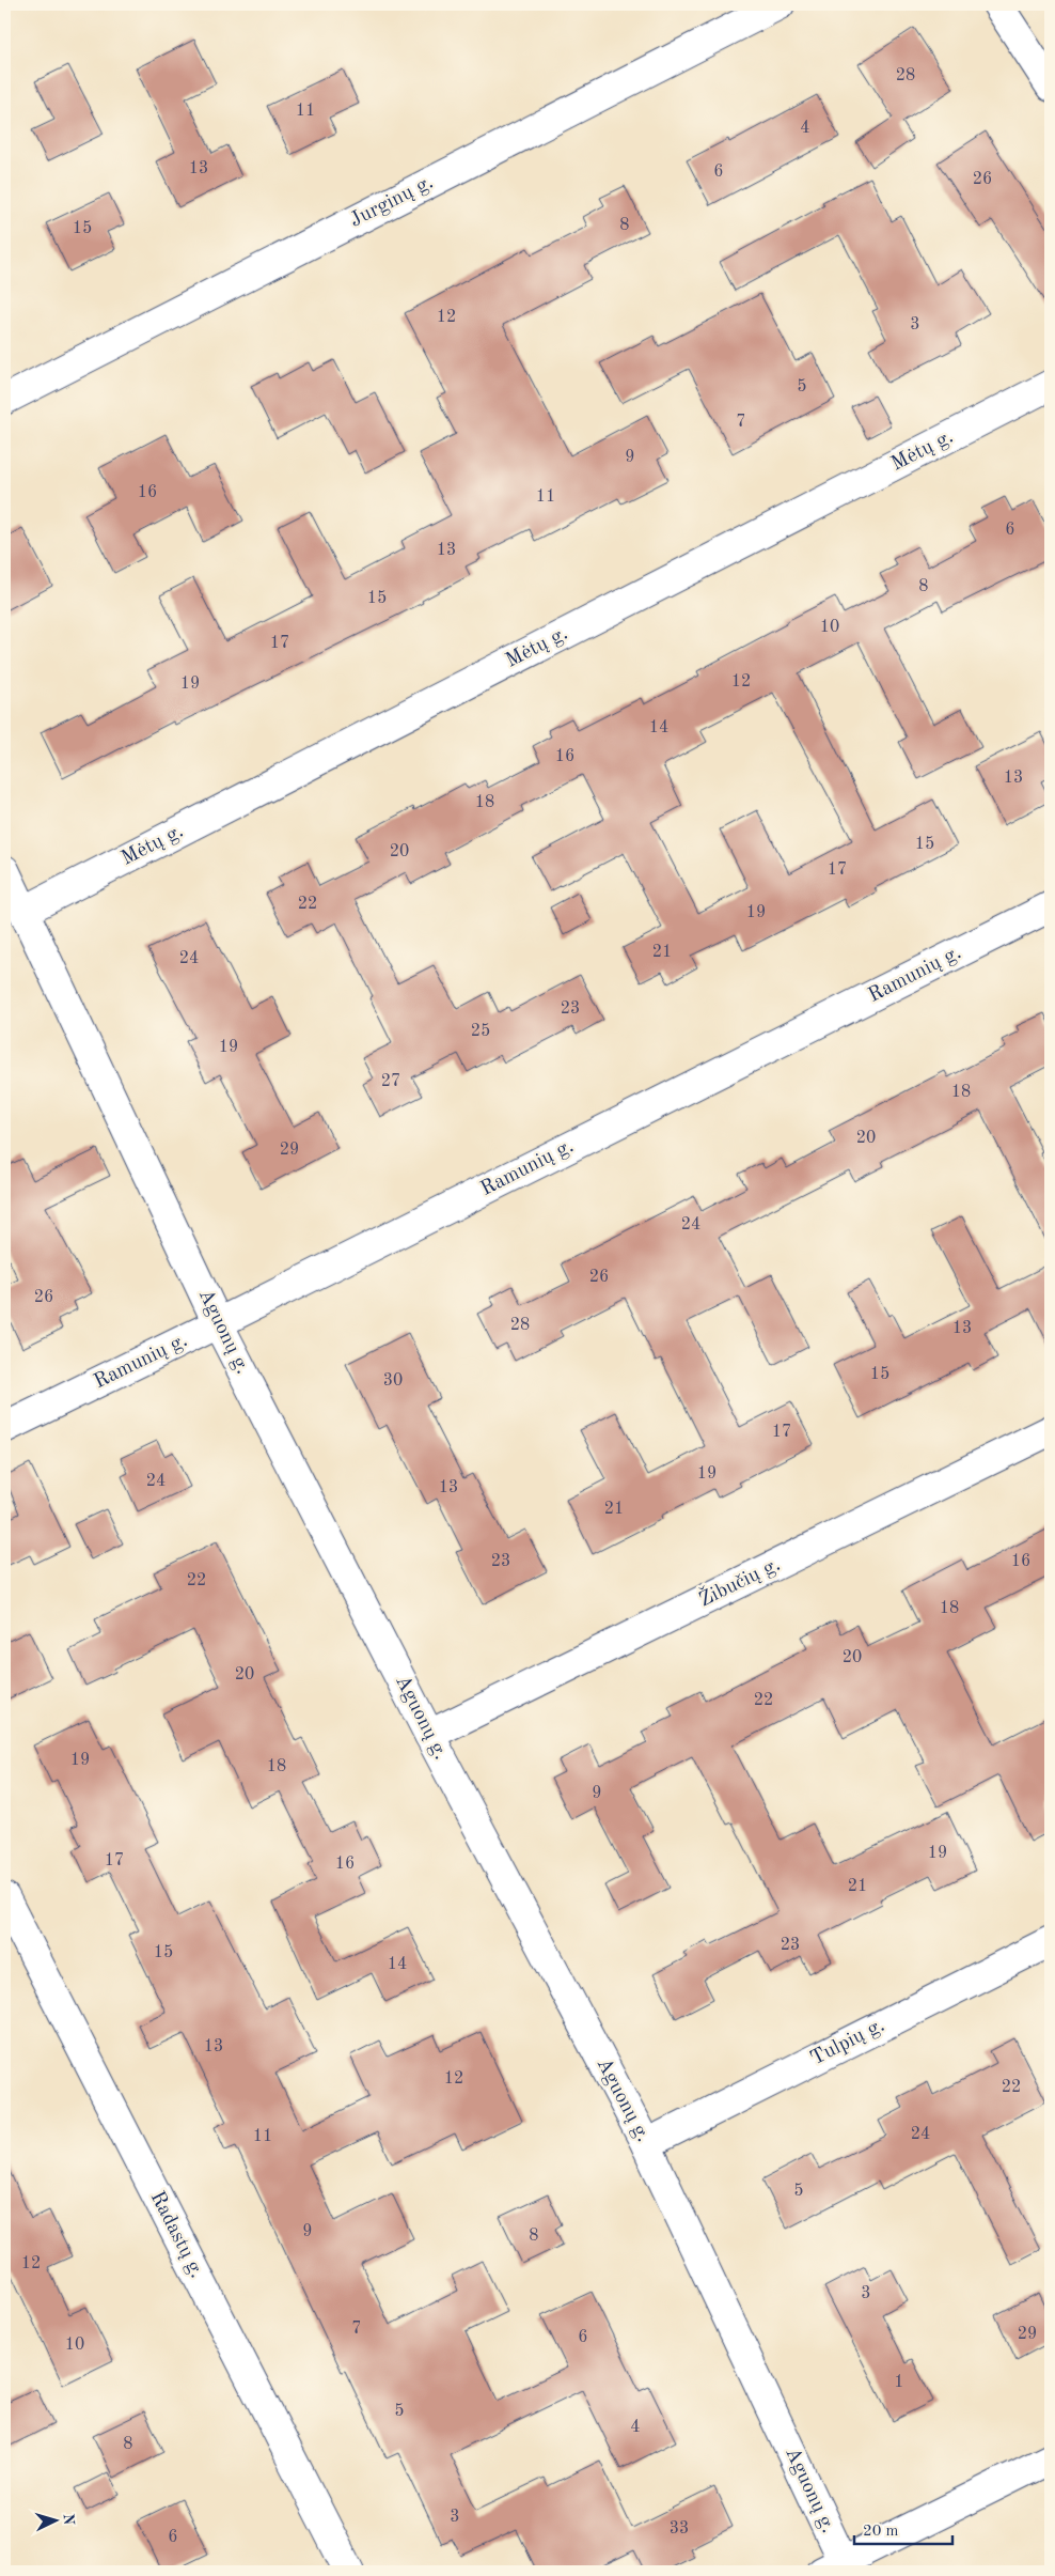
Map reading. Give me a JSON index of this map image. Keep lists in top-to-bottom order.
{
  "streets": {
    "street": [
      "Jurginų g.",
      "Mėtų g.",
      "Ramunių g.",
      "Aguonų g.",
      "Žibučių g.",
      "Tulpių g.",
      "Radastų g."
    ]
  },
  "crossings": [
    ["Mėtų g.", "Aguonų g."],
    ["Ramunių g.", "Aguonų g."],
    ["Aguonų g.", "Žibučių g."],
    ["Aguonų g.", "Tulpių g."]
  ],
  "house_numbers": [
    "28",
    "11",
    "4",
    "13",
    "6",
    "26",
    "8",
    "15",
    "12",
    "3",
    "5",
    "7",
    "9",
    "16",
    "11",
    "6",
    "13",
    "8",
    "15",
    "10",
    "17",
    "12",
    "19",
    "14",
    "16",
    "13",
    "18",
    "15",
    "20",
    "17",
    "22",
    "19",
    "21",
    "24",
    "23",
    "25",
    "19",
    "27",
    "18",
    "20",
    "29",
    "24",
    "26",
    "26",
    "28",
    "13",
    "15",
    "30",
    "17",
    "19",
    "24",
    "13",
    "21",
    "23",
    "16",
    "22",
    "18",
    "20",
    "20",
    "22",
    "19",
    "18",
    "9",
    "19",
    "17",
    "16",
    "21",
    "23",
    "15",
    "14",
    "13",
    "12",
    "22",
    "24",
    "11",
    "5",
    "9",
    "8",
    "12",
    "3",
    "7",
    "29",
    "6",
    "10",
    "1",
    "5",
    "4",
    "8",
    "3",
    "33",
    "6"
  ],
  "scale_bar": "20 m",
  "north": "right"
}
